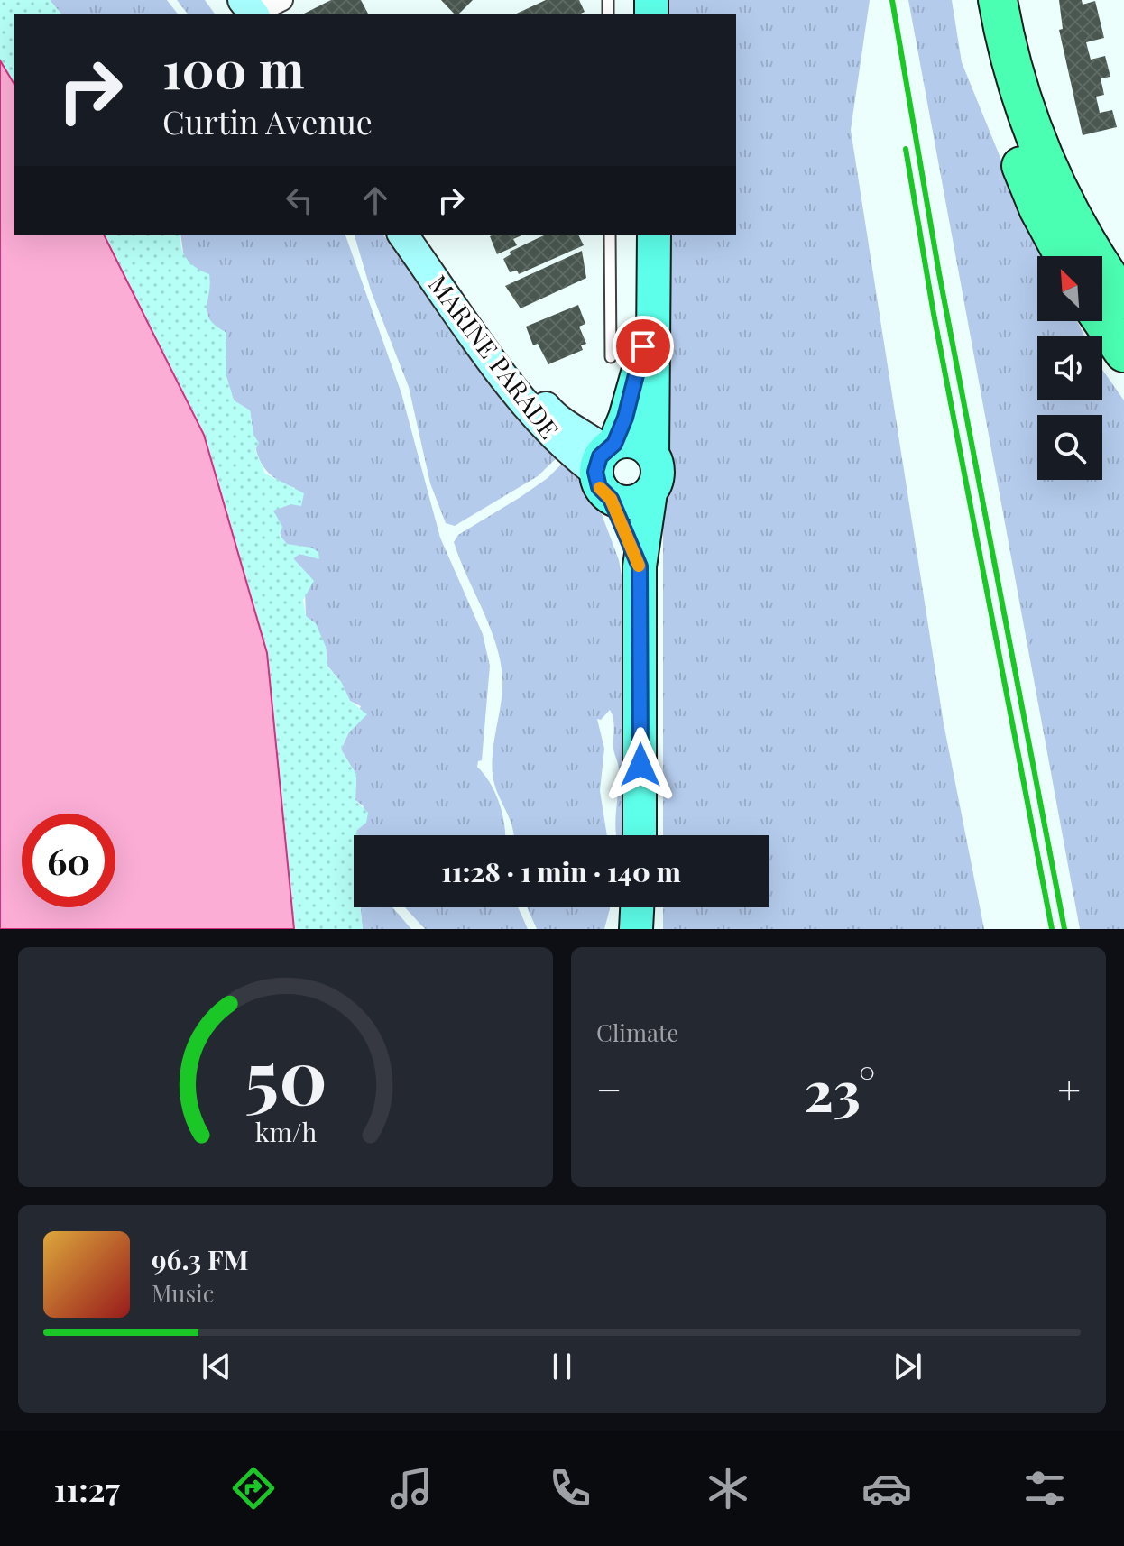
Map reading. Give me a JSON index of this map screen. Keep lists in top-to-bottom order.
{
  "streets": {
    "main road": ["MARINE PARADE"]
  },
  "north": "top left",
  "page": {
    "turn": ["100 m", "Curtin Avenue"],
    "limit": "60",
    "trip": "11:28 · 1 min · 140 m",
    "tile": "Climate",
    "heat": ["−", "23°", "+"],
    "song": ["96.3 FM", "Music"],
    "tabs": "11:27",
    "gauge": ["50", "km/h"]
  }
}
